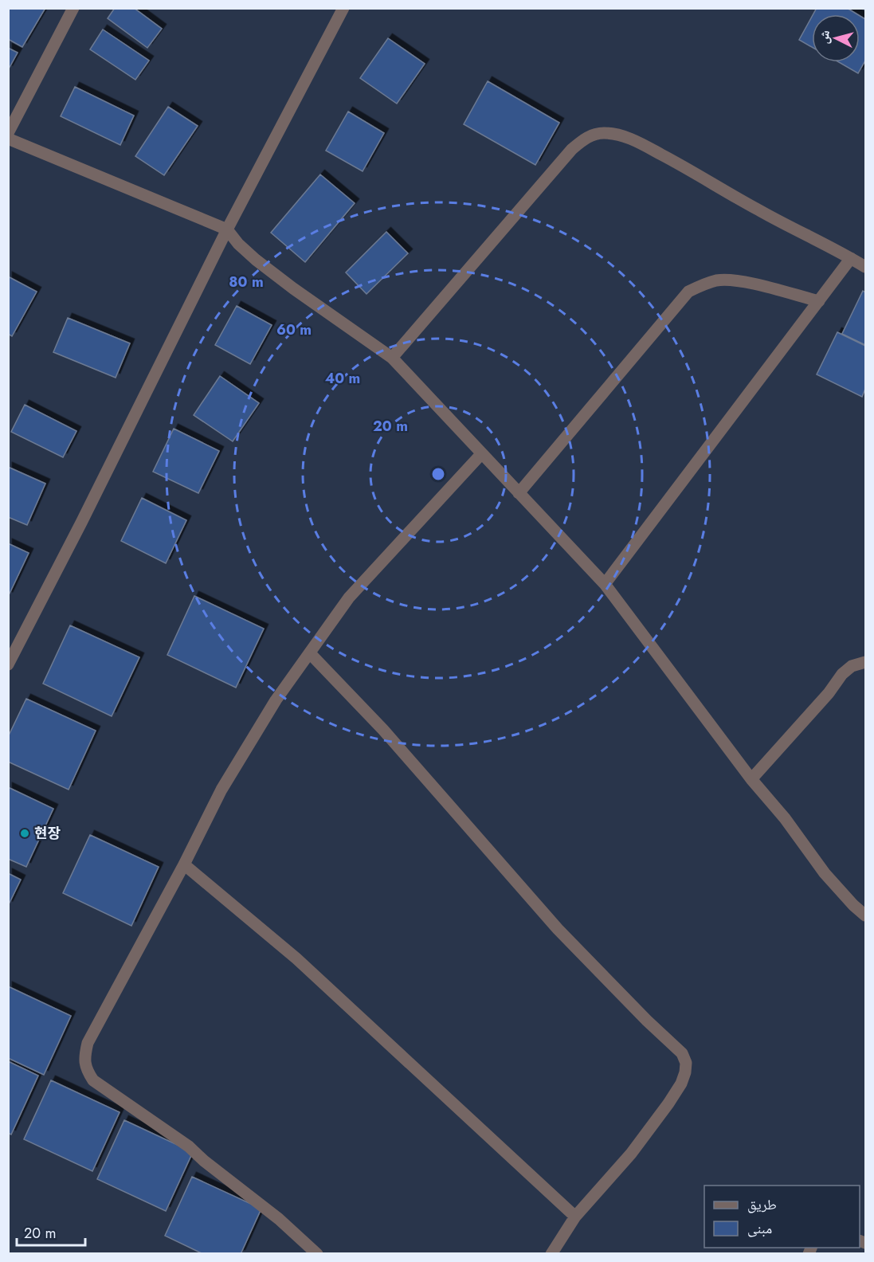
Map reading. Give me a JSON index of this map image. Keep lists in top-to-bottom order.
{
  "places": ["현장"],
  "legend": ["طريق", "مبنى"],
  "scale_bar": "20 m",
  "north": "left",
  "rings": [
    "80 m",
    "60 m",
    "40 m",
    "20 m"
  ]
}
